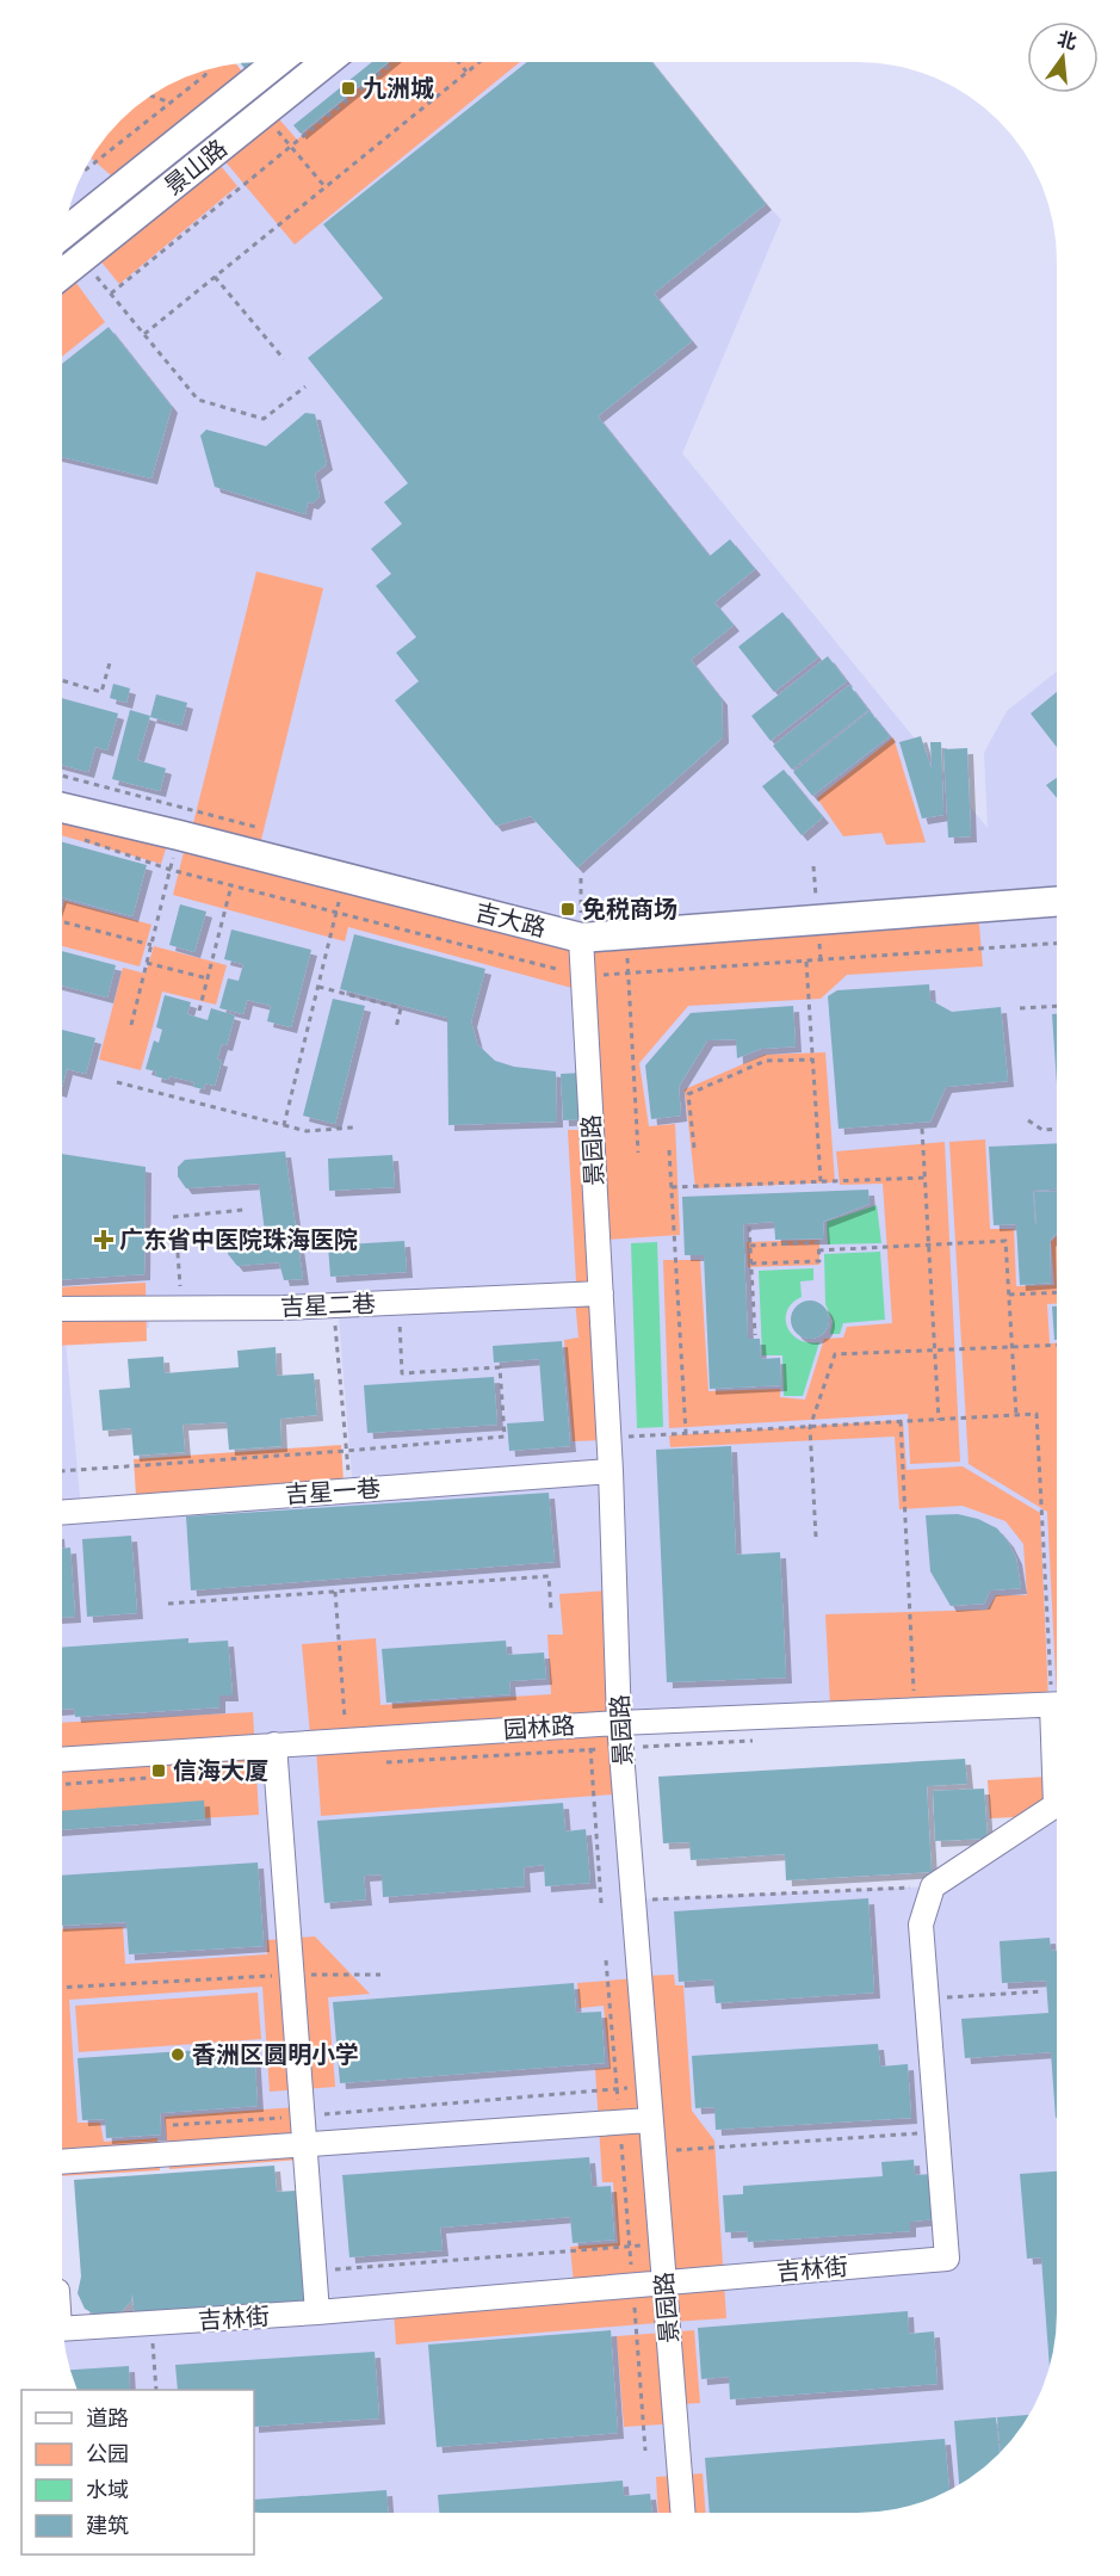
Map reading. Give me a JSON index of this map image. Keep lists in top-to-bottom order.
{
  "streets": {
    "main road": ["景山路", "吉大路"],
    "street": [
      "景园路",
      "吉星二巷",
      "吉星一巷",
      "园林路",
      "吉林街"
    ]
  },
  "crossings": [
    ["吉大路", "景园路"],
    ["景园路", "吉星二巷"],
    ["景园路", "吉星一巷"],
    ["景园路", "园林路"],
    ["景园路", "吉林街"]
  ],
  "places": {
    "transit": ["九洲城", "免税商场", "信海大厦"],
    "health": ["广东省中医院珠海医院"],
    "other": ["香洲区圆明小学"]
  },
  "legend": [
    "道路",
    "公园",
    "水域",
    "建筑"
  ],
  "north": "top"
}
